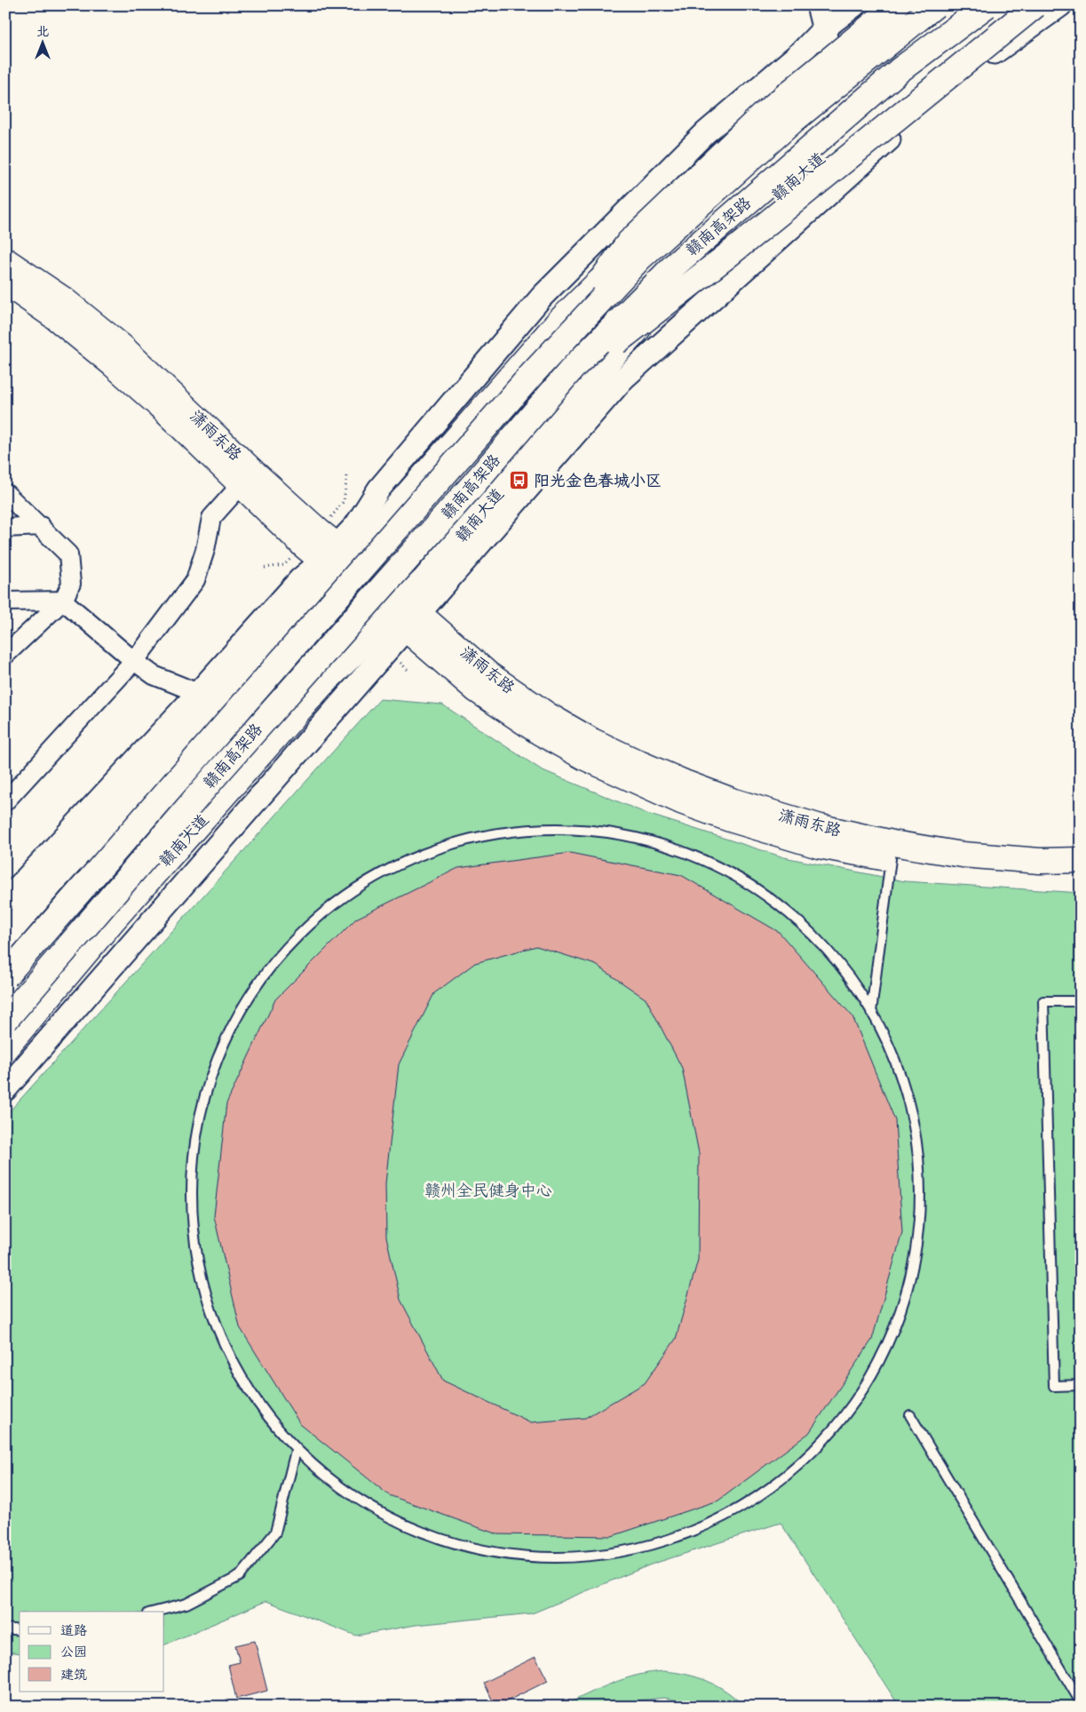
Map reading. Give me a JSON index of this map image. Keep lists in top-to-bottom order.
{
  "streets": {
    "main road": ["赣南大道", "赣南高架路", "潇雨东路"]
  },
  "crossings": [
    ["赣南大道", "潇雨东路"]
  ],
  "parks": ["赣州全民健身中心"],
  "places": {
    "bus stop": ["阳光金色春城小区"]
  },
  "legend": ["道路", "公园", "建筑"],
  "north": "top"
}
